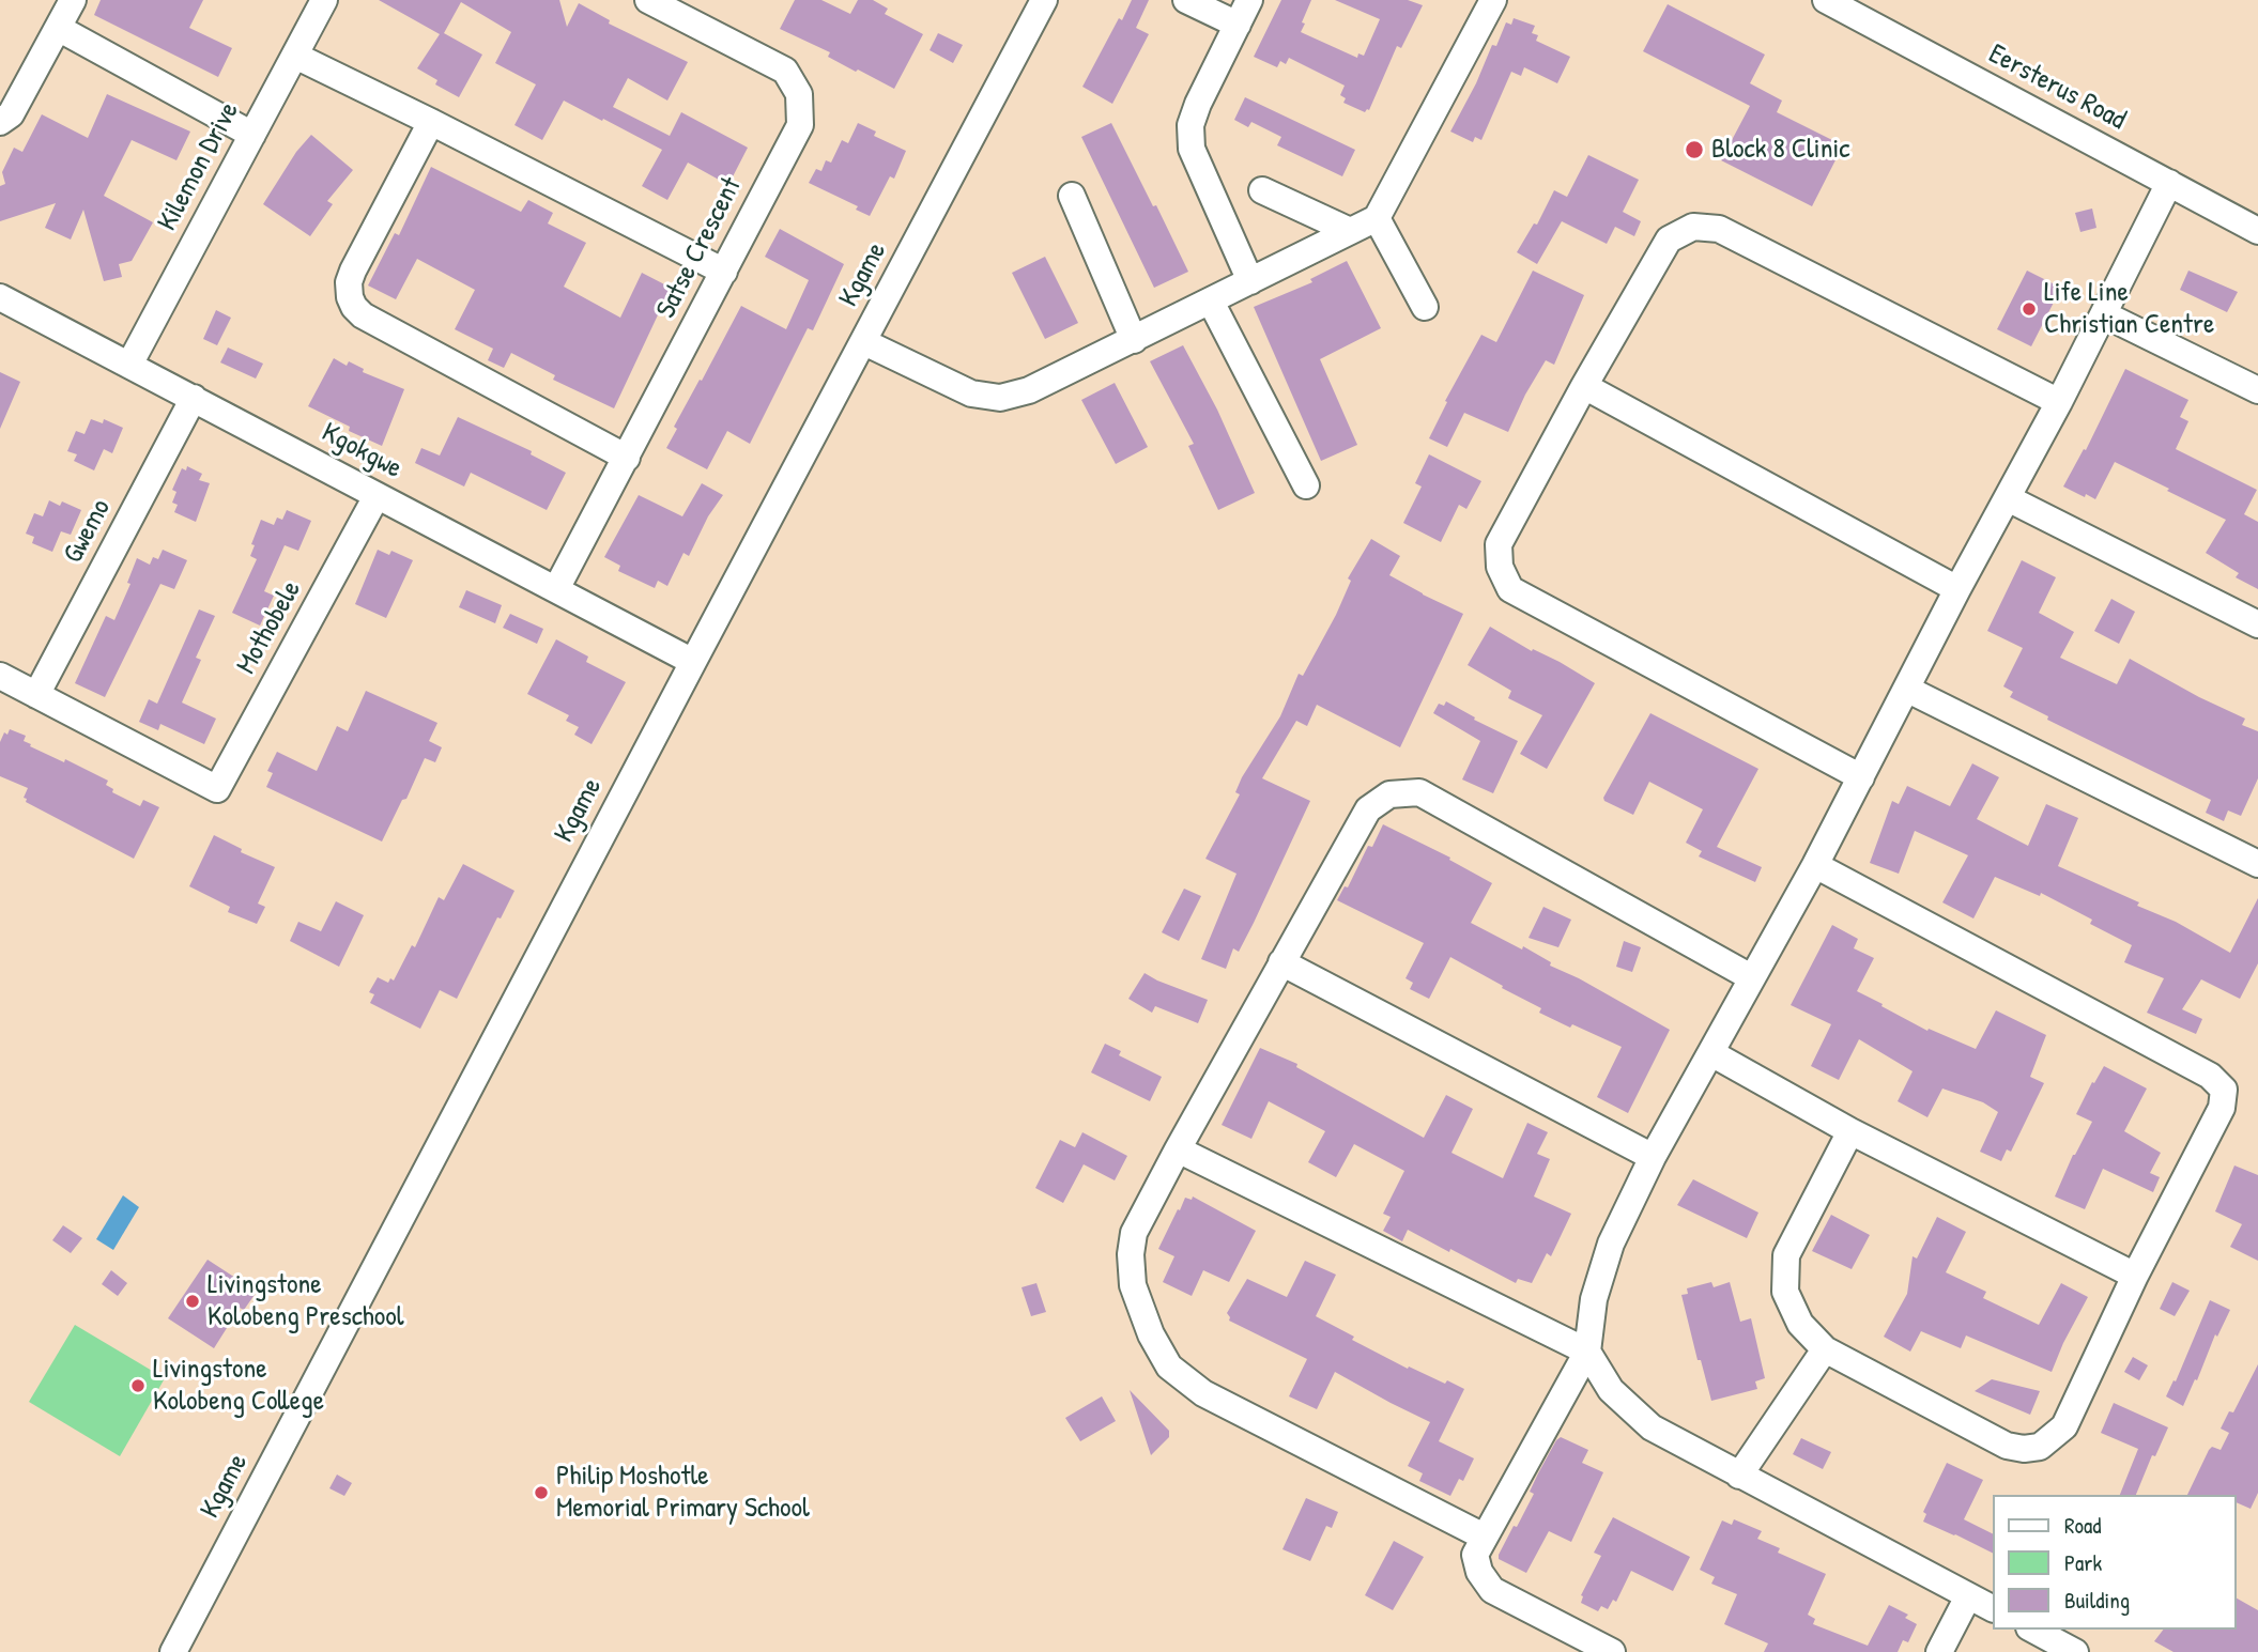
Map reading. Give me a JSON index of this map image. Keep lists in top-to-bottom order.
{
  "streets": {
    "street": [
      "Eersterus Road",
      "Kilemon Drive",
      "Satse Crescent",
      "Kgame",
      "Kgokgwe",
      "Gwemo",
      "Mothobele"
    ]
  },
  "crossings": [
    ["Kilemon Drive", "Kgokgwe"],
    ["Satse Crescent", "Kgokgwe"],
    ["Kgame", "Kgokgwe"],
    ["Kgokgwe", "Gwemo"],
    ["Kgokgwe", "Mothobele"],
    ["Gwemo", "Mothobele"]
  ],
  "places": [
    "Block 8 Clinic",
    "Life Line Christian Centre",
    "Livingstone Kolobeng Preschool",
    "Livingstone Kolobeng College",
    "Philip Moshotle Memorial Primary School"
  ],
  "legend": ["Road", "Park", "Building"]
}
